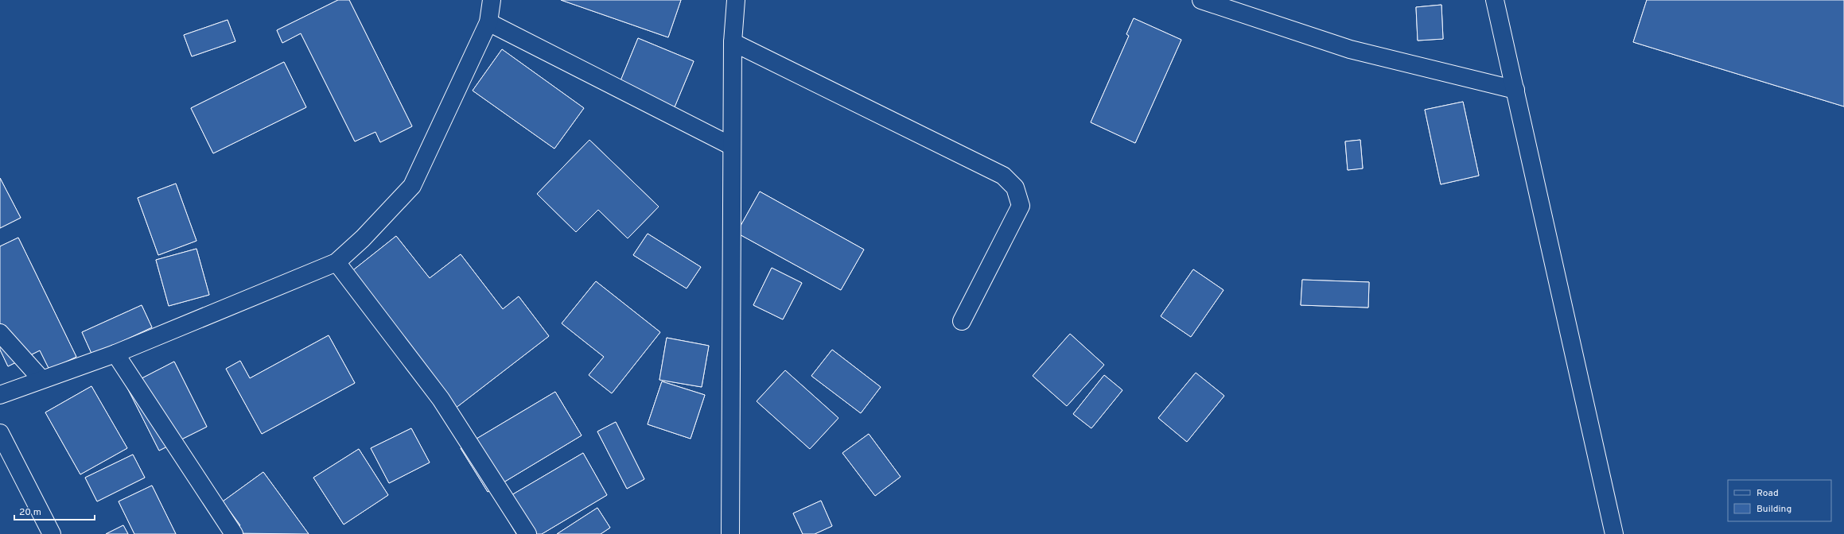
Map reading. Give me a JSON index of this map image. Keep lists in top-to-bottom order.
{
  "legend": ["Road", "Building"],
  "scale_bar": "20 m"
}
